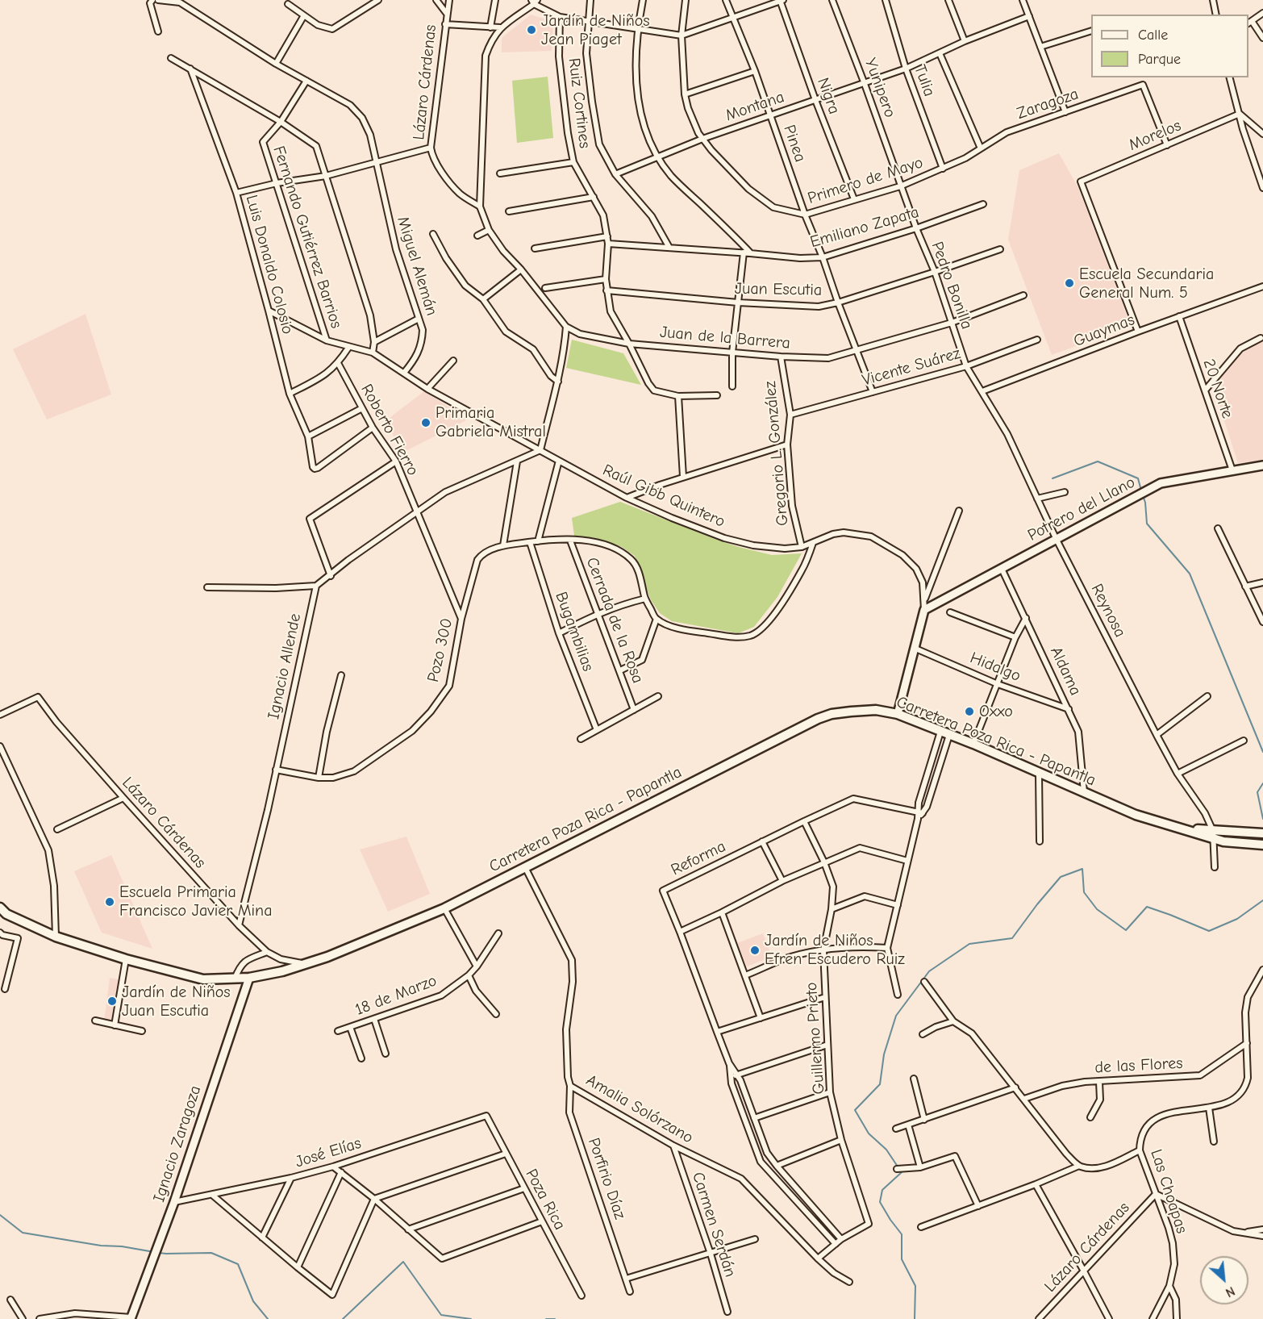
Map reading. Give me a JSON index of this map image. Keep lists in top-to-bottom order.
{
  "streets": {
    "main road": ["Carretera Poza Rica - Papantla"],
    "street": [
      "Tulia",
      "Lázaro Cárdenas",
      "Yunipero",
      "Nigra",
      "Ruiz Cortines",
      "Zaragoza",
      "Montana",
      "Morelos",
      "Pinea",
      "Primero de Mayo",
      "Emiliano Zapata",
      "Fernando Gutiérrez Barrios",
      "Luis Donaldo Colosio",
      "Miguel Alemán",
      "Pedro Bonilla",
      "Juan Escutia",
      "Guaymas",
      "Juan de la Barrera",
      "Vicente Suárez",
      "20 Norte",
      "Roberto Fierro",
      "Gregorio L. González",
      "Raúl Gibb Quintero",
      "Potrero del Llano",
      "Reynosa",
      "Cerrada de la Rosa",
      "Bugambilias",
      "Pozo 300",
      "Ignacio Allende",
      "Hidalgo",
      "Aldama",
      "Reforma",
      "18 de Marzo",
      "Guillermo Prieto",
      "de las Flores",
      "Amalia Solórzano",
      "Ignacio Zaragoza",
      "José Elías",
      "Porfirio Díaz",
      "Las Choapas",
      "Poza Rica",
      "Carmen Serdán"
    ]
  },
  "crossings": [
    ["Tulia", "Montana"],
    ["Tulia", "Primero de Mayo"],
    ["Lázaro Cárdenas", "Juan de la Barrera"],
    ["Lázaro Cárdenas", "Ignacio Allende"],
    ["Lázaro Cárdenas", "Carretera Poza Rica - Papantla"],
    ["Lázaro Cárdenas", "Las Choapas"],
    ["Yunipero", "Montana"],
    ["Yunipero", "Primero de Mayo"],
    ["Yunipero", "Pedro Bonilla"],
    ["Nigra", "Montana"],
    ["Nigra", "Primero de Mayo"],
    ["Ruiz Cortines", "Emiliano Zapata"],
    ["Ruiz Cortines", "Juan Escutia"],
    ["Ruiz Cortines", "Juan de la Barrera"],
    ["Zaragoza", "Morelos"],
    ["Zaragoza", "Primero de Mayo"],
    ["Montana", "Pinea"],
    ["Montana", "Primero de Mayo"],
    ["Morelos", "Guaymas"],
    ["Pinea", "Primero de Mayo"],
    ["Pinea", "Emiliano Zapata"],
    ["Pinea", "Juan Escutia"],
    ["Pinea", "Juan de la Barrera"],
    ["Pinea", "Vicente Suárez"],
    ["Primero de Mayo", "Pedro Bonilla"],
    ["Emiliano Zapata", "Pedro Bonilla"],
    ["Fernando Gutiérrez Barrios", "Luis Donaldo Colosio"],
    ["Fernando Gutiérrez Barrios", "Raúl Gibb Quintero"],
    ["Luis Donaldo Colosio", "Roberto Fierro"],
    ["Miguel Alemán", "Raúl Gibb Quintero"],
    ["Pedro Bonilla", "Juan Escutia"],
    ["Pedro Bonilla", "Guaymas"],
    ["Pedro Bonilla", "Juan de la Barrera"],
    ["Pedro Bonilla", "Vicente Suárez"],
    ["Pedro Bonilla", "Reynosa"],
    ["Guaymas", "20 Norte"],
    ["Guaymas", "Reynosa"],
    ["Juan de la Barrera", "Gregorio L. González"],
    ["Vicente Suárez", "Gregorio L. González"],
    ["20 Norte", "Potrero del Llano"],
    ["Roberto Fierro", "Pozo 300"],
    ["Gregorio L. González", "Raúl Gibb Quintero"],
    ["Potrero del Llano", "Reynosa"],
    ["Potrero del Llano", "Aldama"],
    ["Reynosa", "Carretera Poza Rica - Papantla"],
    ["Cerrada de la Rosa", "Pozo 300"],
    ["Bugambilias", "Pozo 300"],
    ["Pozo 300", "Ignacio Allende"],
    ["Hidalgo", "Aldama"],
    ["Aldama", "Carretera Poza Rica - Papantla"],
    ["Carretera Poza Rica - Papantla", "Amalia Solórzano"],
    ["Carretera Poza Rica - Papantla", "Ignacio Zaragoza"],
    ["Reforma", "Guillermo Prieto"],
    ["de las Flores", "Las Choapas"],
    ["Amalia Solórzano", "Porfirio Díaz"],
    ["Amalia Solórzano", "Carmen Serdán"],
    ["Ignacio Zaragoza", "José Elías"],
    ["José Elías", "Poza Rica"]
  ],
  "places": [
    "Jardín de Niños Jean Piaget",
    "Escuela Secundaria General Num. 5",
    "Primaria Gabriela Mistral",
    "Oxxo",
    "Escuela Primaria Francisco Javier Mina",
    "Jardín de Niños Efren Escudero Ruiz",
    "Jardín de Niños Juan Escutia"
  ],
  "legend": ["Calle", "Parque"],
  "north": "bottom right"
}
